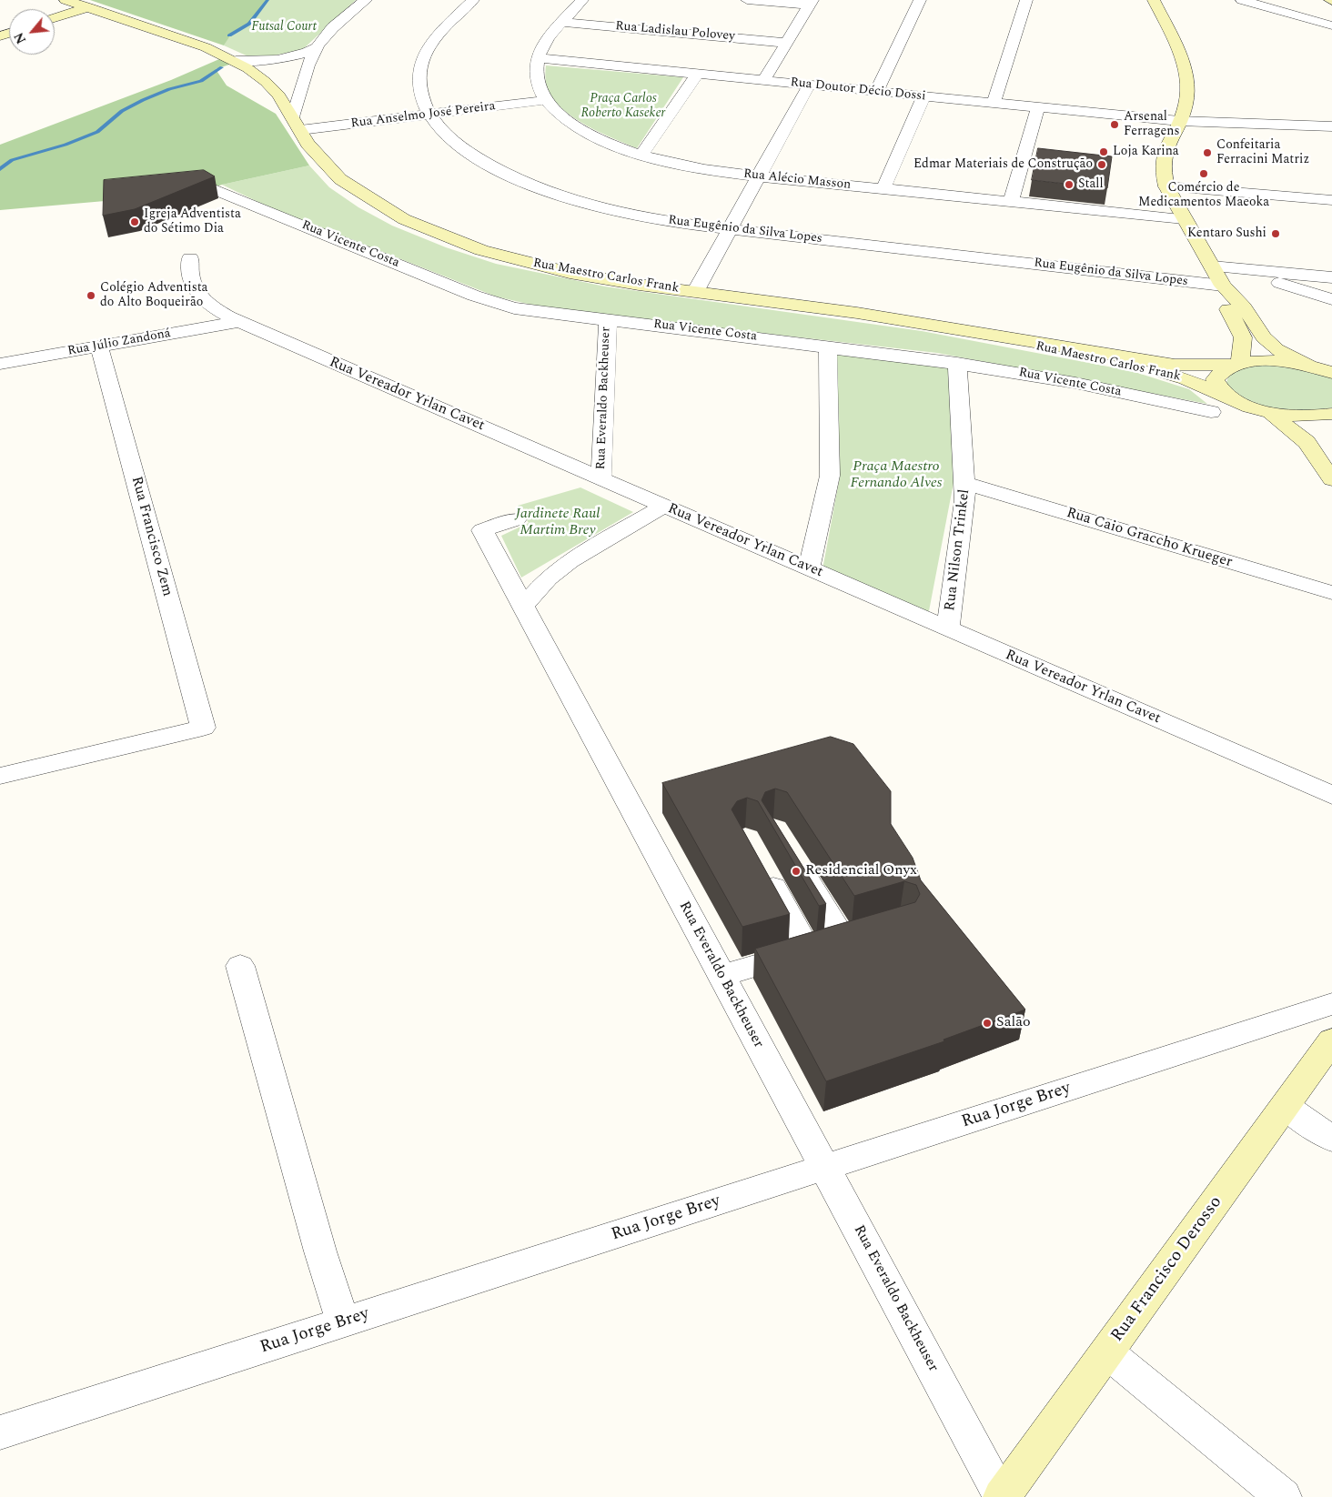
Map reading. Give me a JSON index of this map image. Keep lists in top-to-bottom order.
{
  "streets": {
    "main road": ["Rua Maestro Carlos Frank", "Rua Francisco Derosso"],
    "street": [
      "Rua Ladislau Polovey",
      "Rua Doutor Décio Dossi",
      "Rua Anselmo José Pereira",
      "Rua Alécio Masson",
      "Rua Eugênio da Silva Lopes",
      "Rua Vicente Costa",
      "Rua Júlio Zandoná",
      "Rua Vereador Yrlan Cavet",
      "Rua Everaldo Backheuser",
      "Rua Francisco Zem",
      "Rua Caio Graccho Krueger",
      "Rua Nilson Trinkel",
      "Rua Jorge Brey"
    ]
  },
  "crossings": [
    ["Rua Doutor Décio Dossi", "Rua Alécio Masson"],
    ["Rua Anselmo José Pereira", "Rua Alécio Masson"],
    ["Rua Anselmo José Pereira", "Rua Eugênio da Silva Lopes"],
    ["Rua Anselmo José Pereira", "Rua Maestro Carlos Frank"],
    ["Rua Vicente Costa", "Rua Everaldo Backheuser"],
    ["Rua Vicente Costa", "Rua Nilson Trinkel"],
    ["Rua Júlio Zandoná", "Rua Vereador Yrlan Cavet"],
    ["Rua Júlio Zandoná", "Rua Francisco Zem"],
    ["Rua Vereador Yrlan Cavet", "Rua Everaldo Backheuser"],
    ["Rua Vereador Yrlan Cavet", "Rua Nilson Trinkel"],
    ["Rua Everaldo Backheuser", "Rua Jorge Brey"],
    ["Rua Everaldo Backheuser", "Rua Francisco Derosso"],
    ["Rua Caio Graccho Krueger", "Rua Nilson Trinkel"]
  ],
  "parks": [
    "Futsal Court",
    "Praça Carlos Roberto Kaseker",
    "Praça Maestro Fernando Alves",
    "Jardinete Raul Martim Brey"
  ],
  "places": [
    "Arsenal Ferragens",
    "Loja Karina",
    "Confeitaria Ferracini Matriz",
    "Edmar Materiais de Construção",
    "Comércio de Medicamentos Maeoka",
    "Stall",
    "Igreja Adventista do Sétimo Dia",
    "Kentaro Sushi",
    "Colégio Adventista do Alto Boqueirão",
    "Residencial Onyx",
    "Salão"
  ],
  "north": "bottom left"
}
